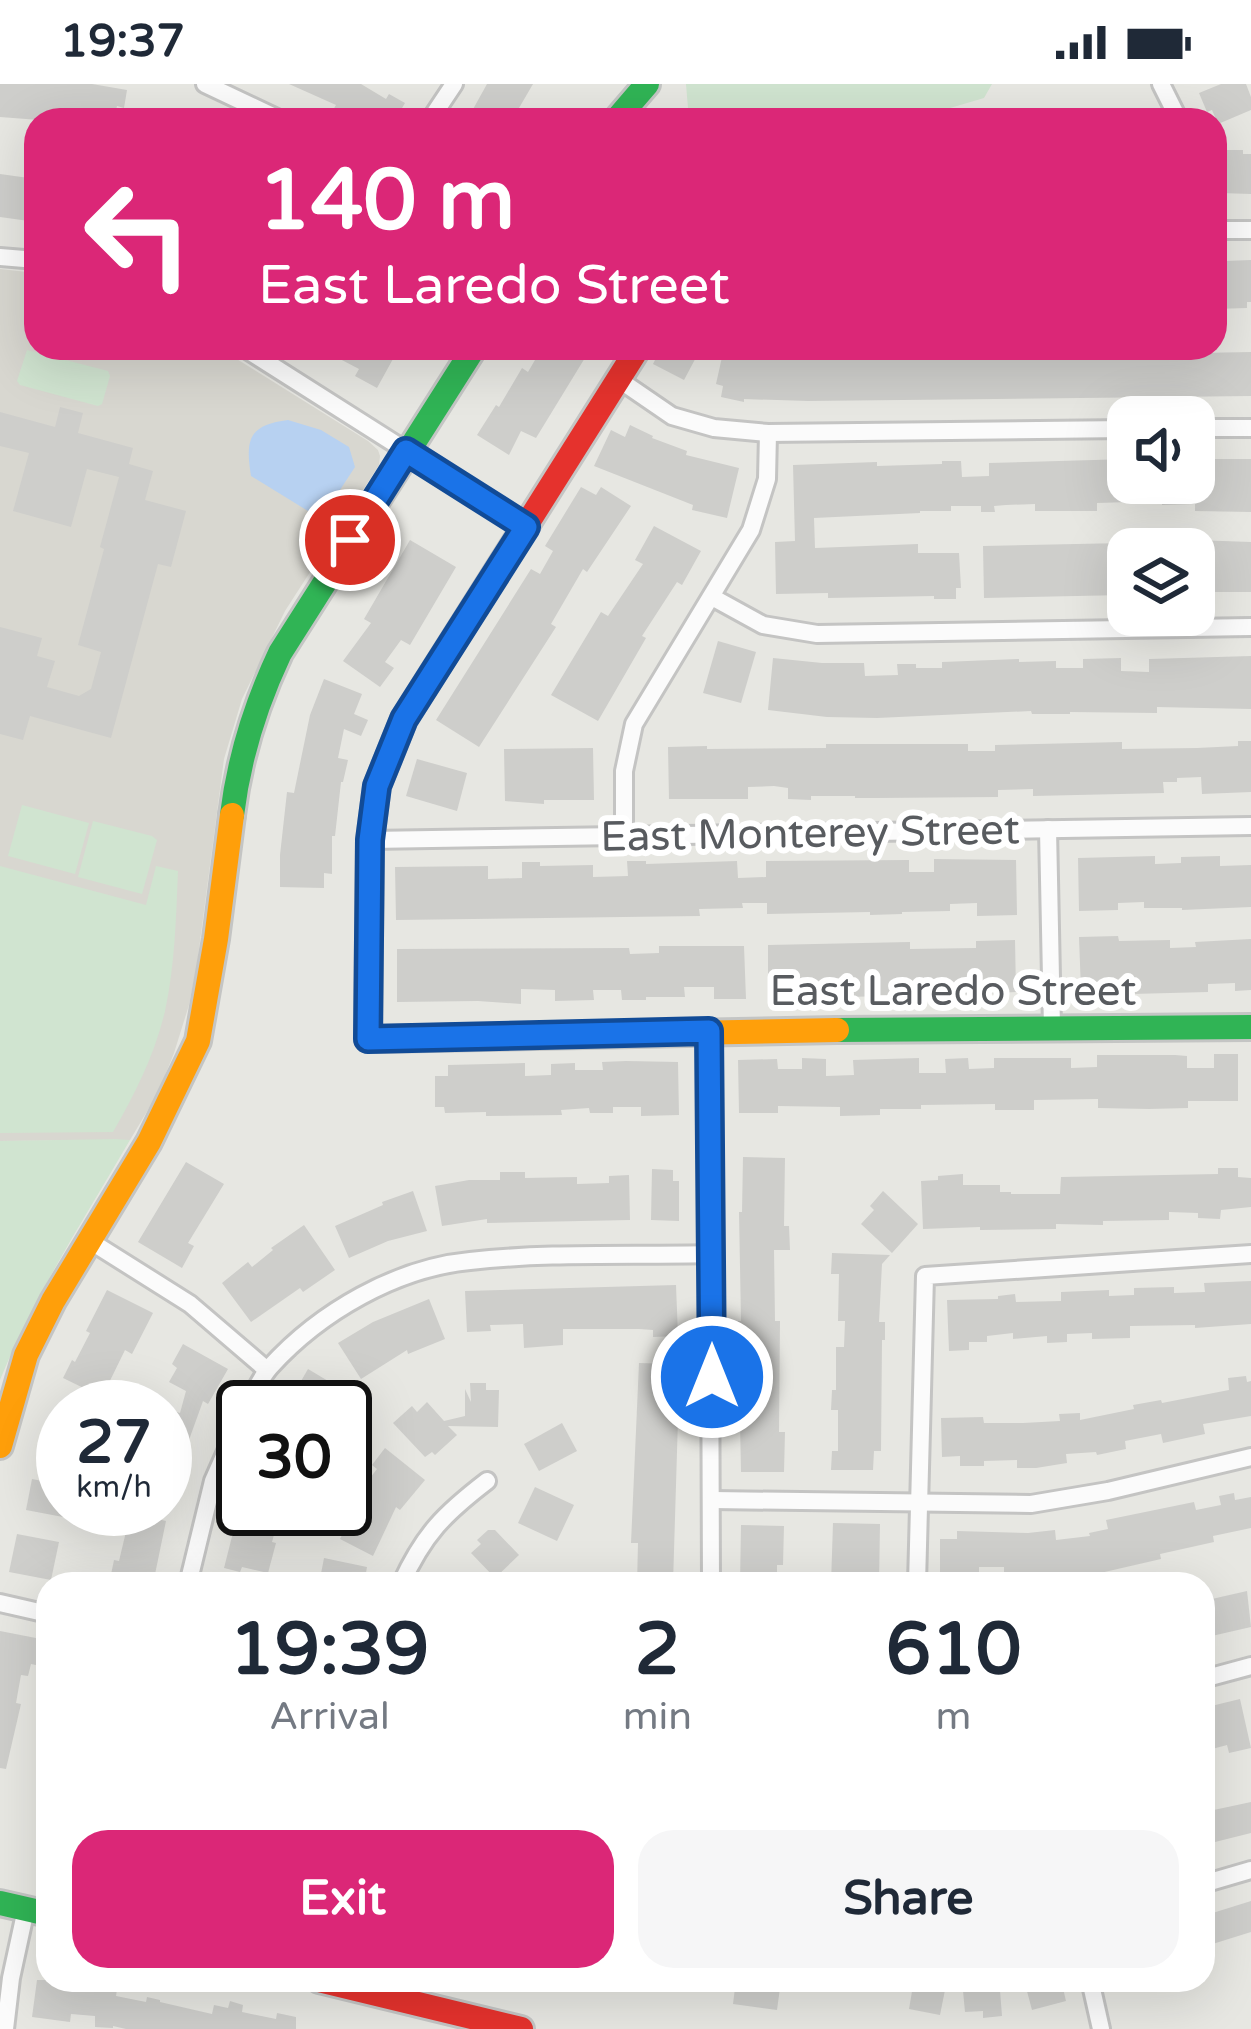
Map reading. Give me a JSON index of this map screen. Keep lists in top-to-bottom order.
{
  "streets": {
    "street": ["East Monterey Street", "East Laredo Street"]
  },
  "crossings": [
    ["East Monterey Street", "East Laredo Street"]
  ],
  "page": {
    "status": "19:37",
    "turn": ["140 m", "East Laredo Street"],
    "speed": "27 km/h",
    "limit": "30",
    "eta": [
      "19:39",
      "Arrival",
      "2",
      "min",
      "610",
      "m"
    ],
    "buttons": ["Exit", "Share"]
  }
}
